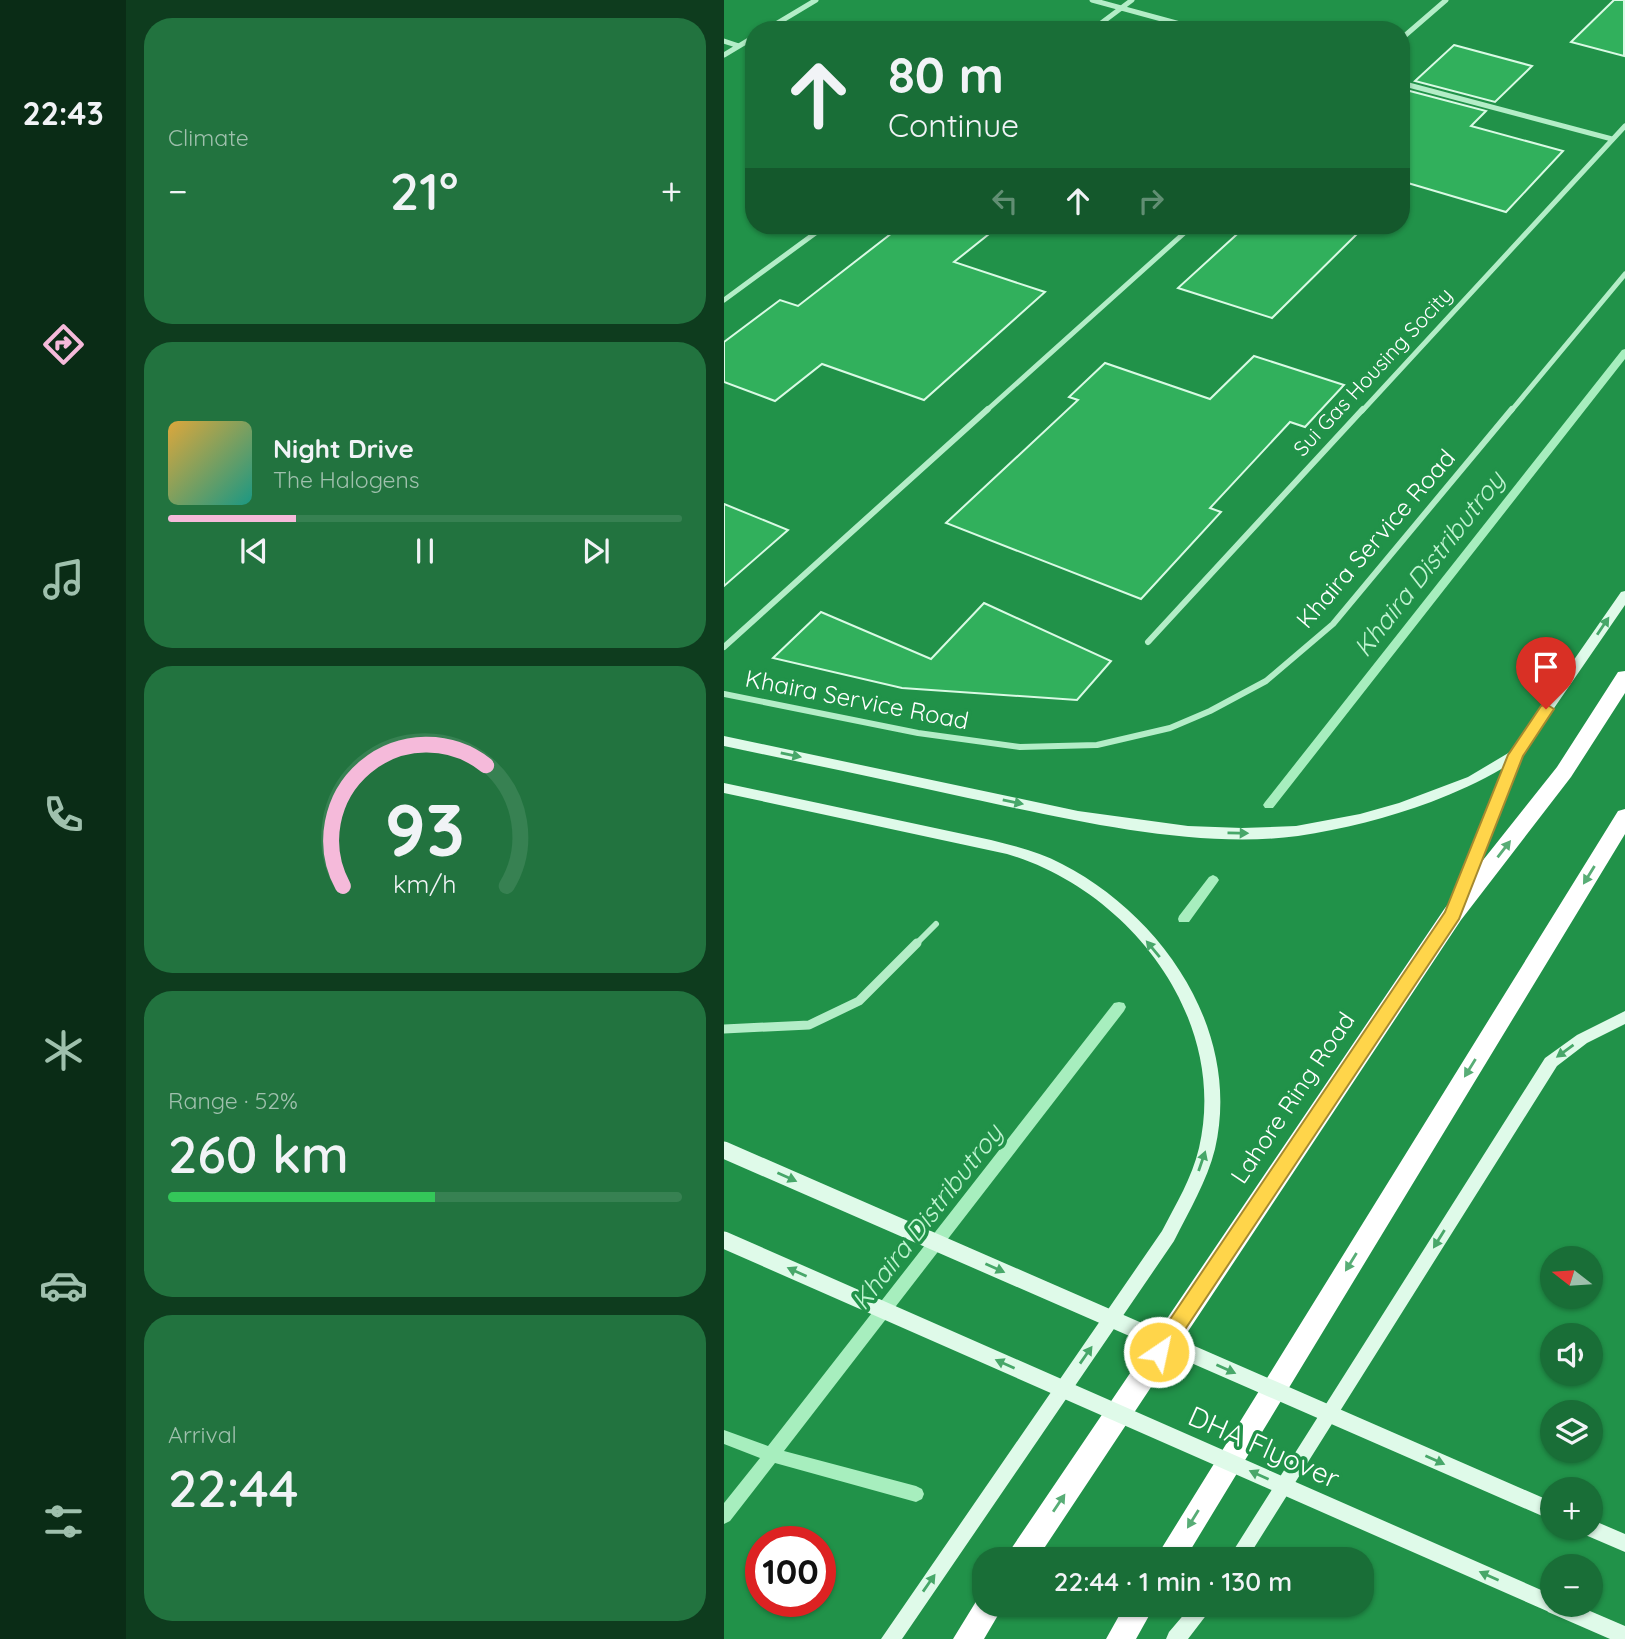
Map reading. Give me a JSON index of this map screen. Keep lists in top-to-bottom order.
{
  "streets": {
    "highway": ["Lahore Ring Road"],
    "main road": ["DHA Flyover"],
    "street": ["Sui Gas Housing Socity", "Khaira Service Road"]
  },
  "water": ["Khaira Distributroy"],
  "north": "left",
  "page": {
    "tabs": "22:43",
    "tile": [
      "Climate",
      ["Range · 52%", "260 km"],
      ["Arrival", "22:44"]
    ],
    "turn": ["80 m", "Continue"],
    "heat": ["−", "21°", "+"],
    "song": ["Night Drive", "The Halogens"],
    "map_buttons": ["+", "−"],
    "limit": "100",
    "trip": "22:44 · 1 min · 130 m",
    "gauge": ["93", "km/h"]
  }
}
